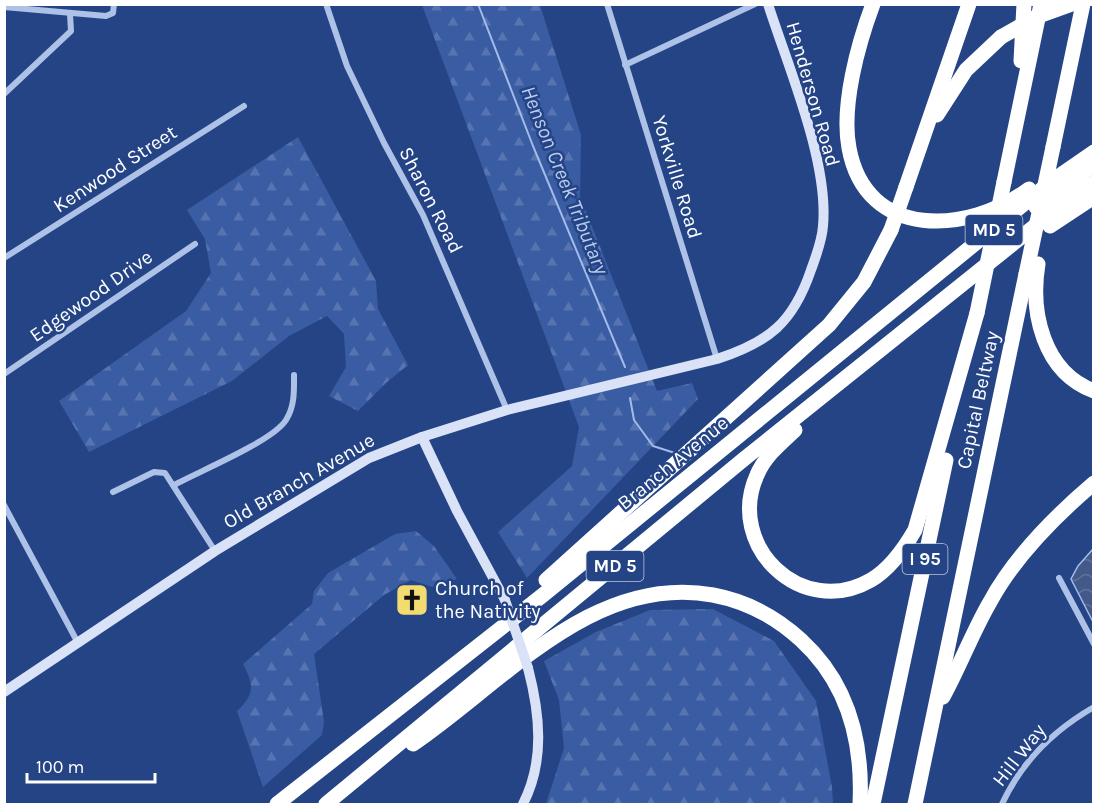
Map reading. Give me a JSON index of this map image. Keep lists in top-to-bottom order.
{
  "streets": {
    "highway": [
      "MD 5",
      "Capital Beltway",
      "Branch Avenue",
      "I 95"
    ],
    "street": [
      "Henderson Road",
      "Kenwood Street",
      "Yorkville Road",
      "Sharon Road",
      "Edgewood Drive",
      "Old Branch Avenue",
      "Hill Way"
    ]
  },
  "crossings": [
    ["Henderson Road", "Yorkville Road"],
    ["Henderson Road", "Old Branch Avenue"],
    ["Yorkville Road", "Old Branch Avenue"],
    ["Sharon Road", "Old Branch Avenue"]
  ],
  "water": ["Henson Creek Tributary"],
  "places": {
    "church": ["Church of the Nativity"]
  },
  "scale_bar": "100 m"
}
